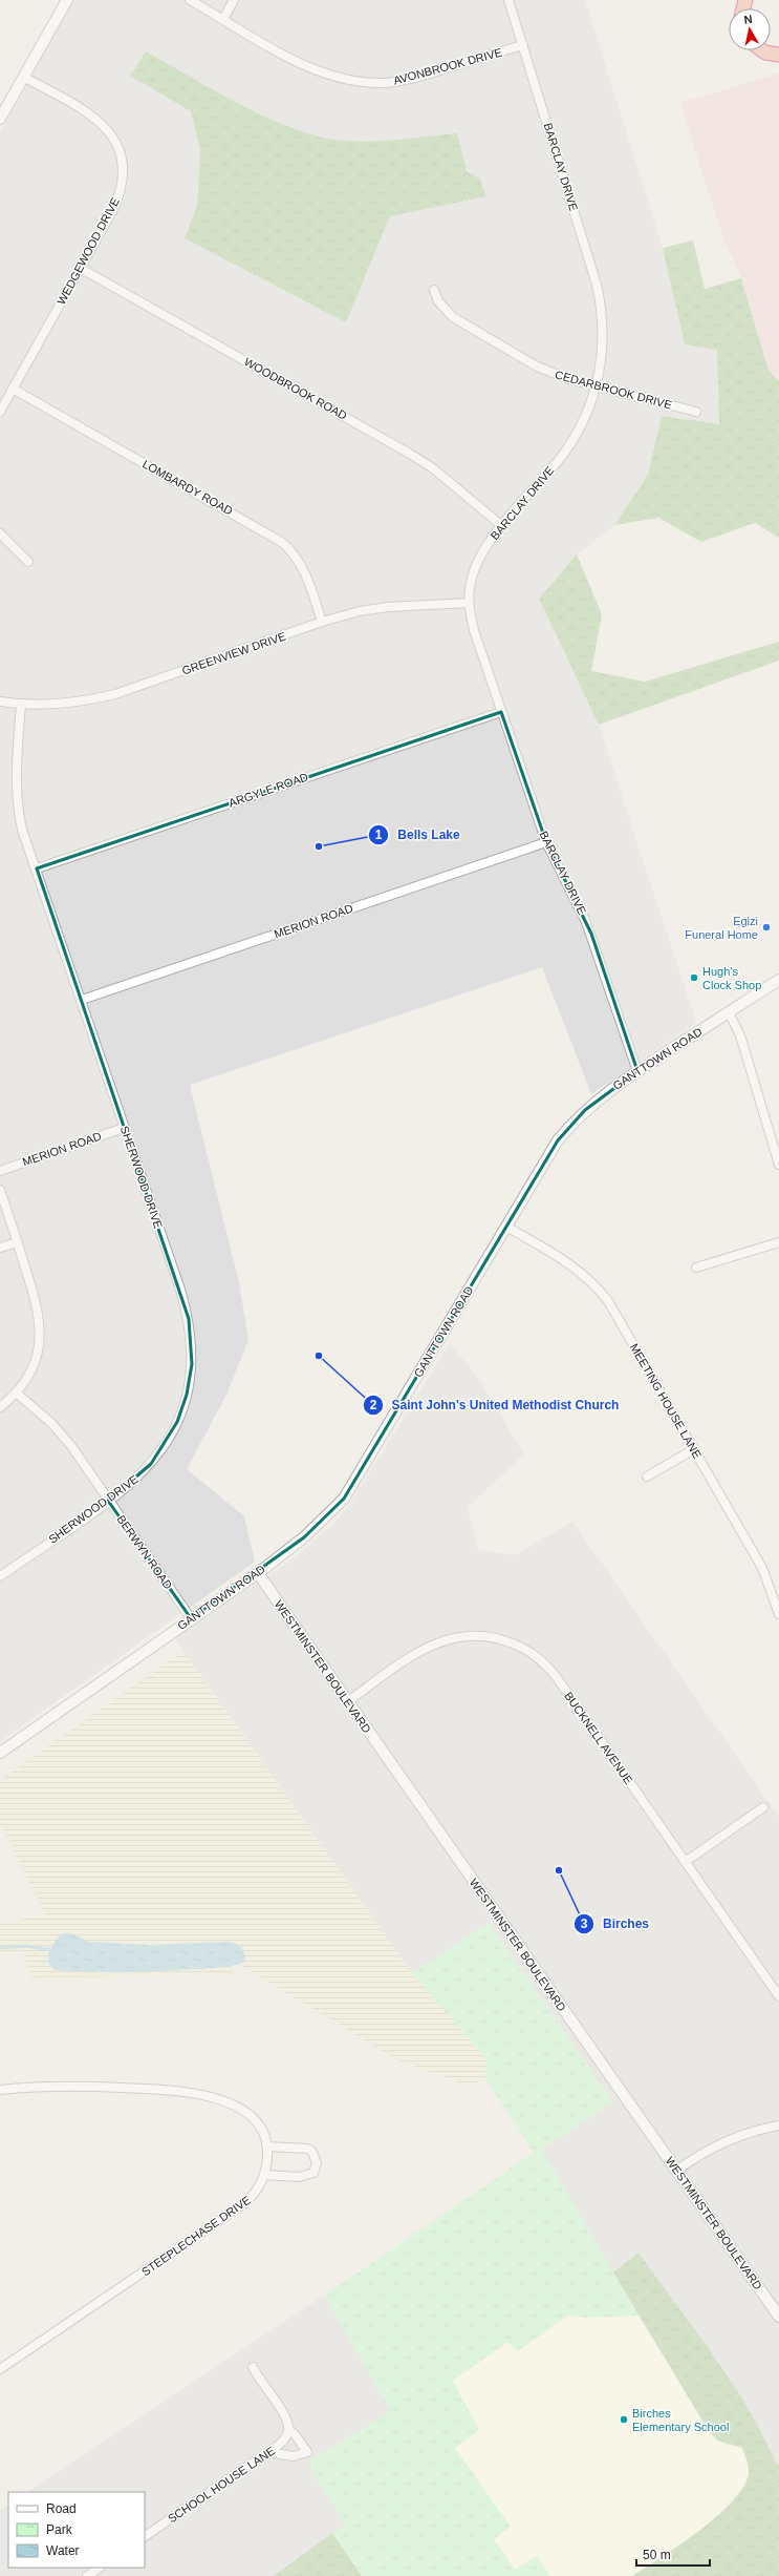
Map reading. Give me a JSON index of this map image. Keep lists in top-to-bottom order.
{
  "streets": {
    "street": [
      "AVONBROOK DRIVE",
      "BARCLAY DRIVE",
      "WEDGEWOOD DRIVE",
      "WOODBROOK ROAD",
      "CEDARBROOK DRIVE",
      "LOMBARDY ROAD",
      "GREENVIEW DRIVE",
      "ARGYLE ROAD",
      "MERION ROAD",
      "GANTTOWN ROAD",
      "SHERWOOD DRIVE",
      "MEETING HOUSE LANE",
      "BERWYN ROAD",
      "WESTMINSTER BOULEVARD",
      "BUCKNELL AVENUE",
      "STEEPLECHASE DRIVE",
      "SCHOOL HOUSE LANE"
    ]
  },
  "crossings": [
    ["AVONBROOK DRIVE", "BARCLAY DRIVE"],
    ["BARCLAY DRIVE", "WOODBROOK ROAD"],
    ["BARCLAY DRIVE", "CEDARBROOK DRIVE"],
    ["BARCLAY DRIVE", "GREENVIEW DRIVE"],
    ["BARCLAY DRIVE", "ARGYLE ROAD"],
    ["BARCLAY DRIVE", "MERION ROAD"],
    ["BARCLAY DRIVE", "GANTTOWN ROAD"],
    ["WEDGEWOOD DRIVE", "WOODBROOK ROAD"],
    ["WEDGEWOOD DRIVE", "LOMBARDY ROAD"],
    ["LOMBARDY ROAD", "GREENVIEW DRIVE"],
    ["GREENVIEW DRIVE", "SHERWOOD DRIVE"],
    ["ARGYLE ROAD", "SHERWOOD DRIVE"],
    ["MERION ROAD", "SHERWOOD DRIVE"],
    ["GANTTOWN ROAD", "MEETING HOUSE LANE"],
    ["GANTTOWN ROAD", "BERWYN ROAD"],
    ["GANTTOWN ROAD", "WESTMINSTER BOULEVARD"],
    ["SHERWOOD DRIVE", "BERWYN ROAD"],
    ["WESTMINSTER BOULEVARD", "BUCKNELL AVENUE"]
  ],
  "places": [
    "Bells Lake",
    "Egizi Funeral Home",
    "Hugh's Clock Shop",
    "Saint John's United Methodist Church",
    "Birches",
    "Birches Elementary School"
  ],
  "legend": ["Road", "Park", "Water"],
  "scale_bar": "50 m",
  "north": "top"
}
